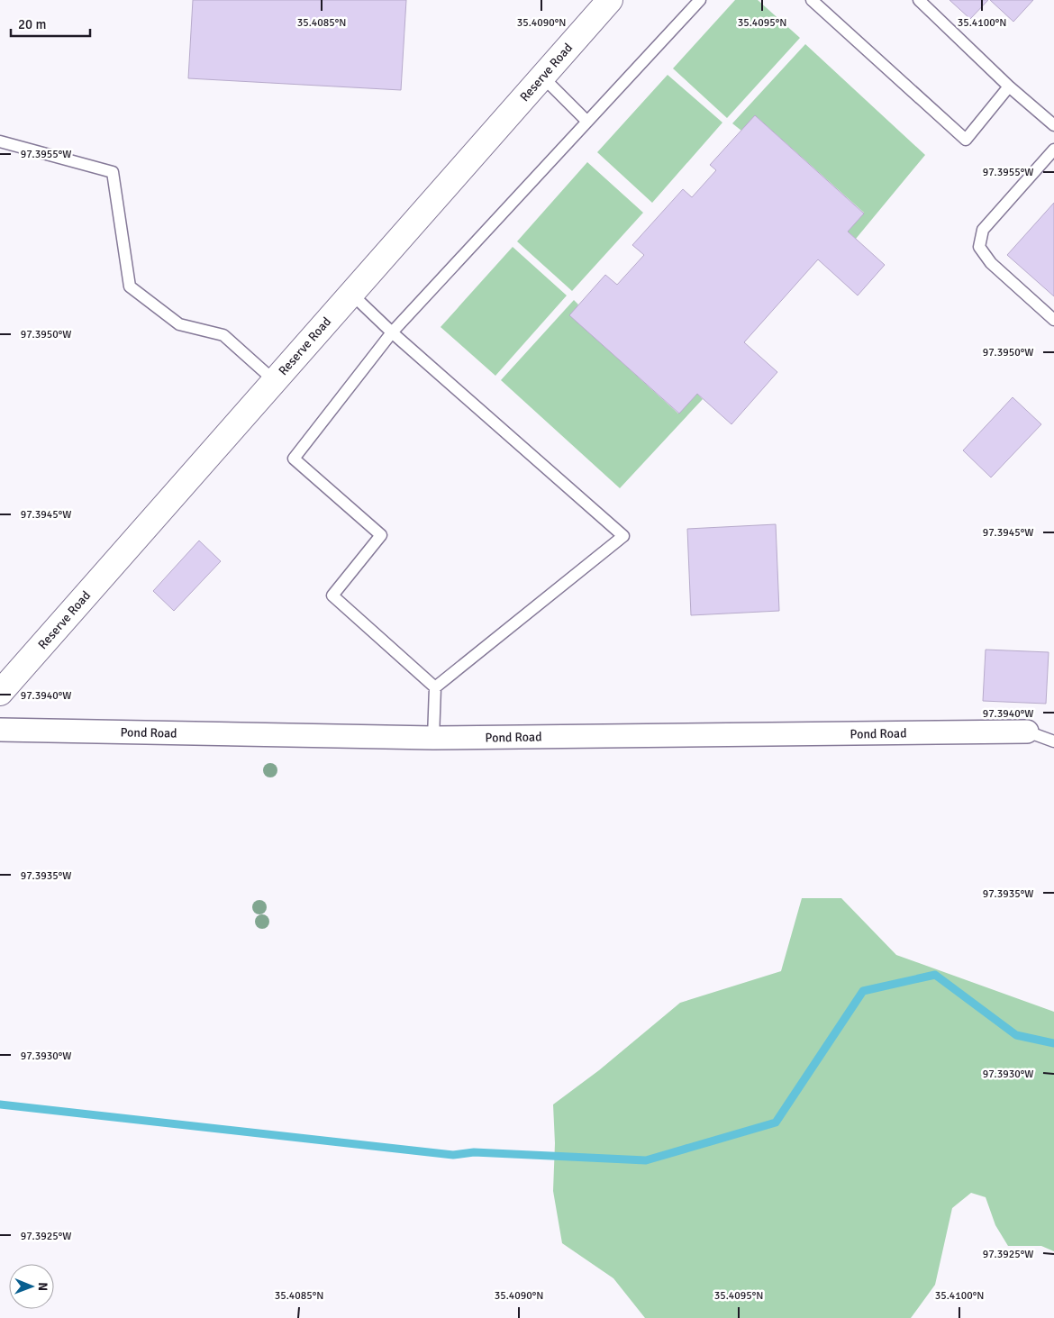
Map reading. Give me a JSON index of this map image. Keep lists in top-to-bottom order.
{
  "streets": {
    "street": ["Reserve Road", "Pond Road"]
  },
  "scale_bar": "20 m",
  "north": "right",
  "coordinates": [
    "35.4085°N",
    "35.4090°N",
    "35.4095°N",
    "35.4100°N",
    "97.3955°W",
    "97.3950°W",
    "97.3945°W",
    "97.3940°W",
    "97.3935°W",
    "97.3930°W",
    "97.3925°W"
  ]
}
